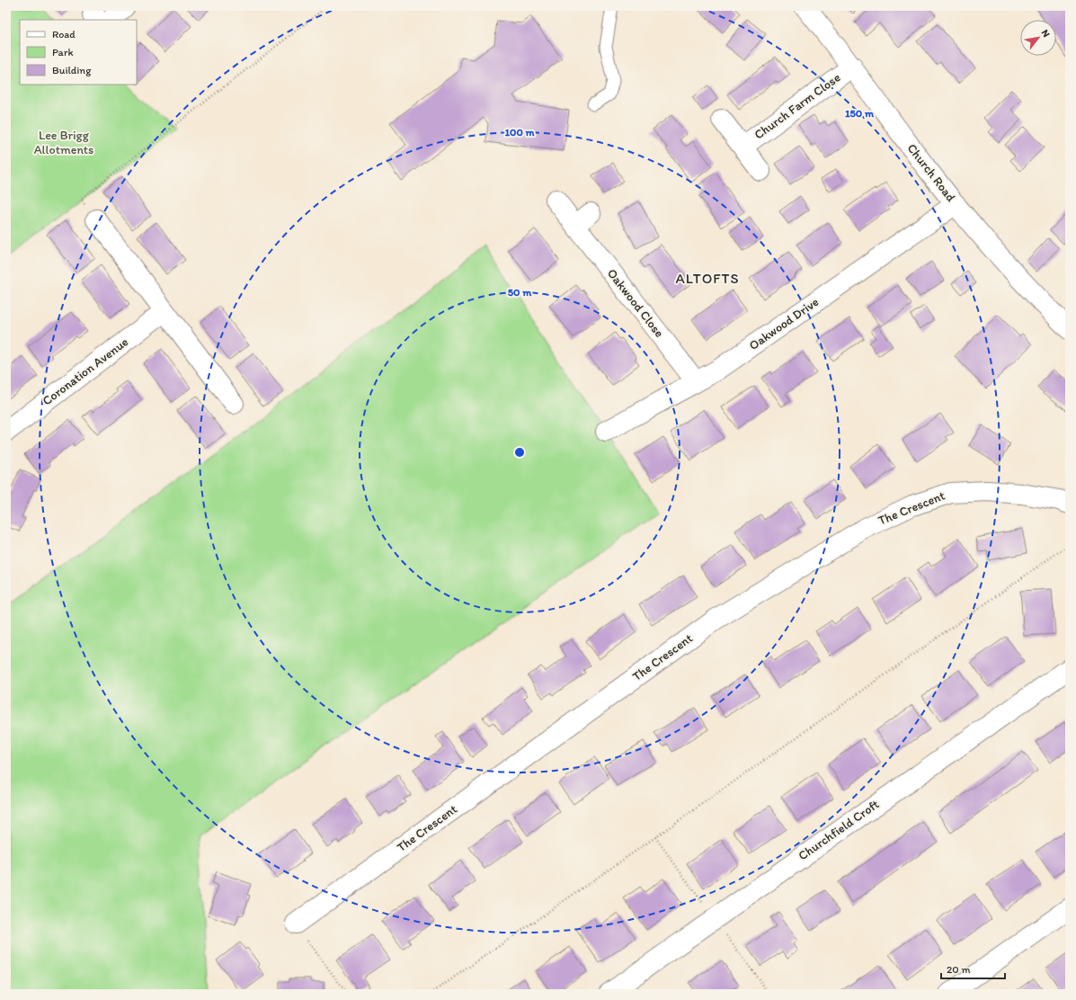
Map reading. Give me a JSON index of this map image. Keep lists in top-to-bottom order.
{
  "streets": {
    "street": [
      "Church Farm Close",
      "Church Road",
      "Oakwood Close",
      "Oakwood Drive",
      "Coronation Avenue",
      "The Crescent",
      "Churchfield Croft"
    ]
  },
  "crossings": [
    ["Church Farm Close", "Church Road"],
    ["Church Road", "Oakwood Drive"],
    ["Oakwood Close", "Oakwood Drive"]
  ],
  "districts": ["ALTOFTS"],
  "parks": ["Lee Brigg Allotments"],
  "legend": ["Road", "Park", "Building"],
  "scale_bar": "20 m",
  "north": "top right",
  "rings": ["150 m", "100 m", "50 m"]
}
